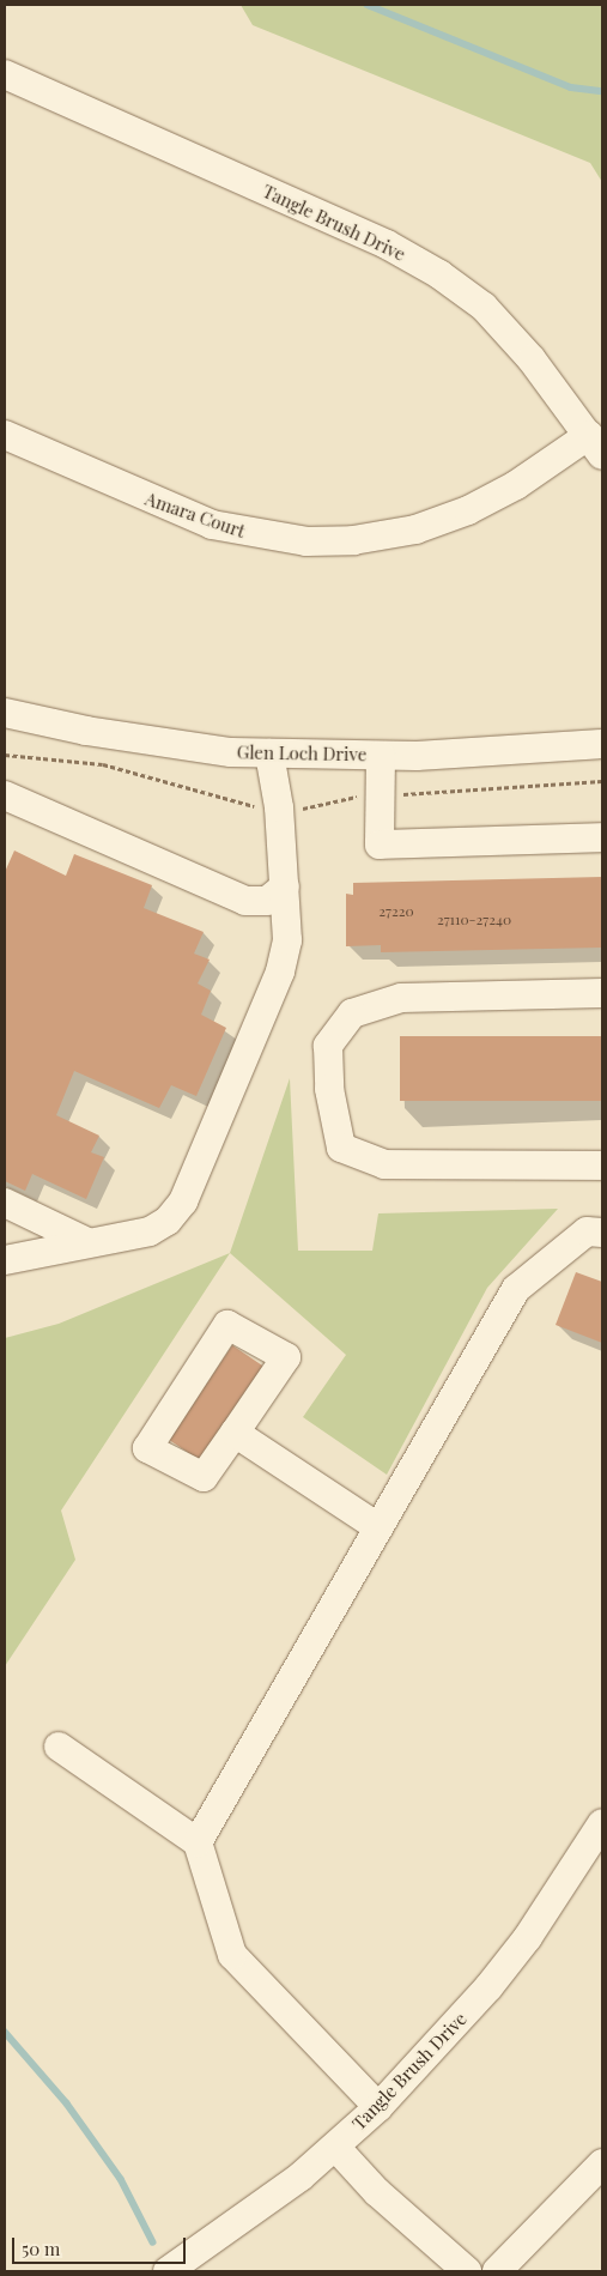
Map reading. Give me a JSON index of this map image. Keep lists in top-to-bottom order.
{
  "streets": {
    "street": ["Tangle Brush Drive", "Amara Court", "Glen Loch Drive"]
  },
  "crossings": [
    ["Tangle Brush Drive", "Amara Court"]
  ],
  "house_numbers": ["27220", "27110-27240"],
  "scale_bar": "50 m"
}
